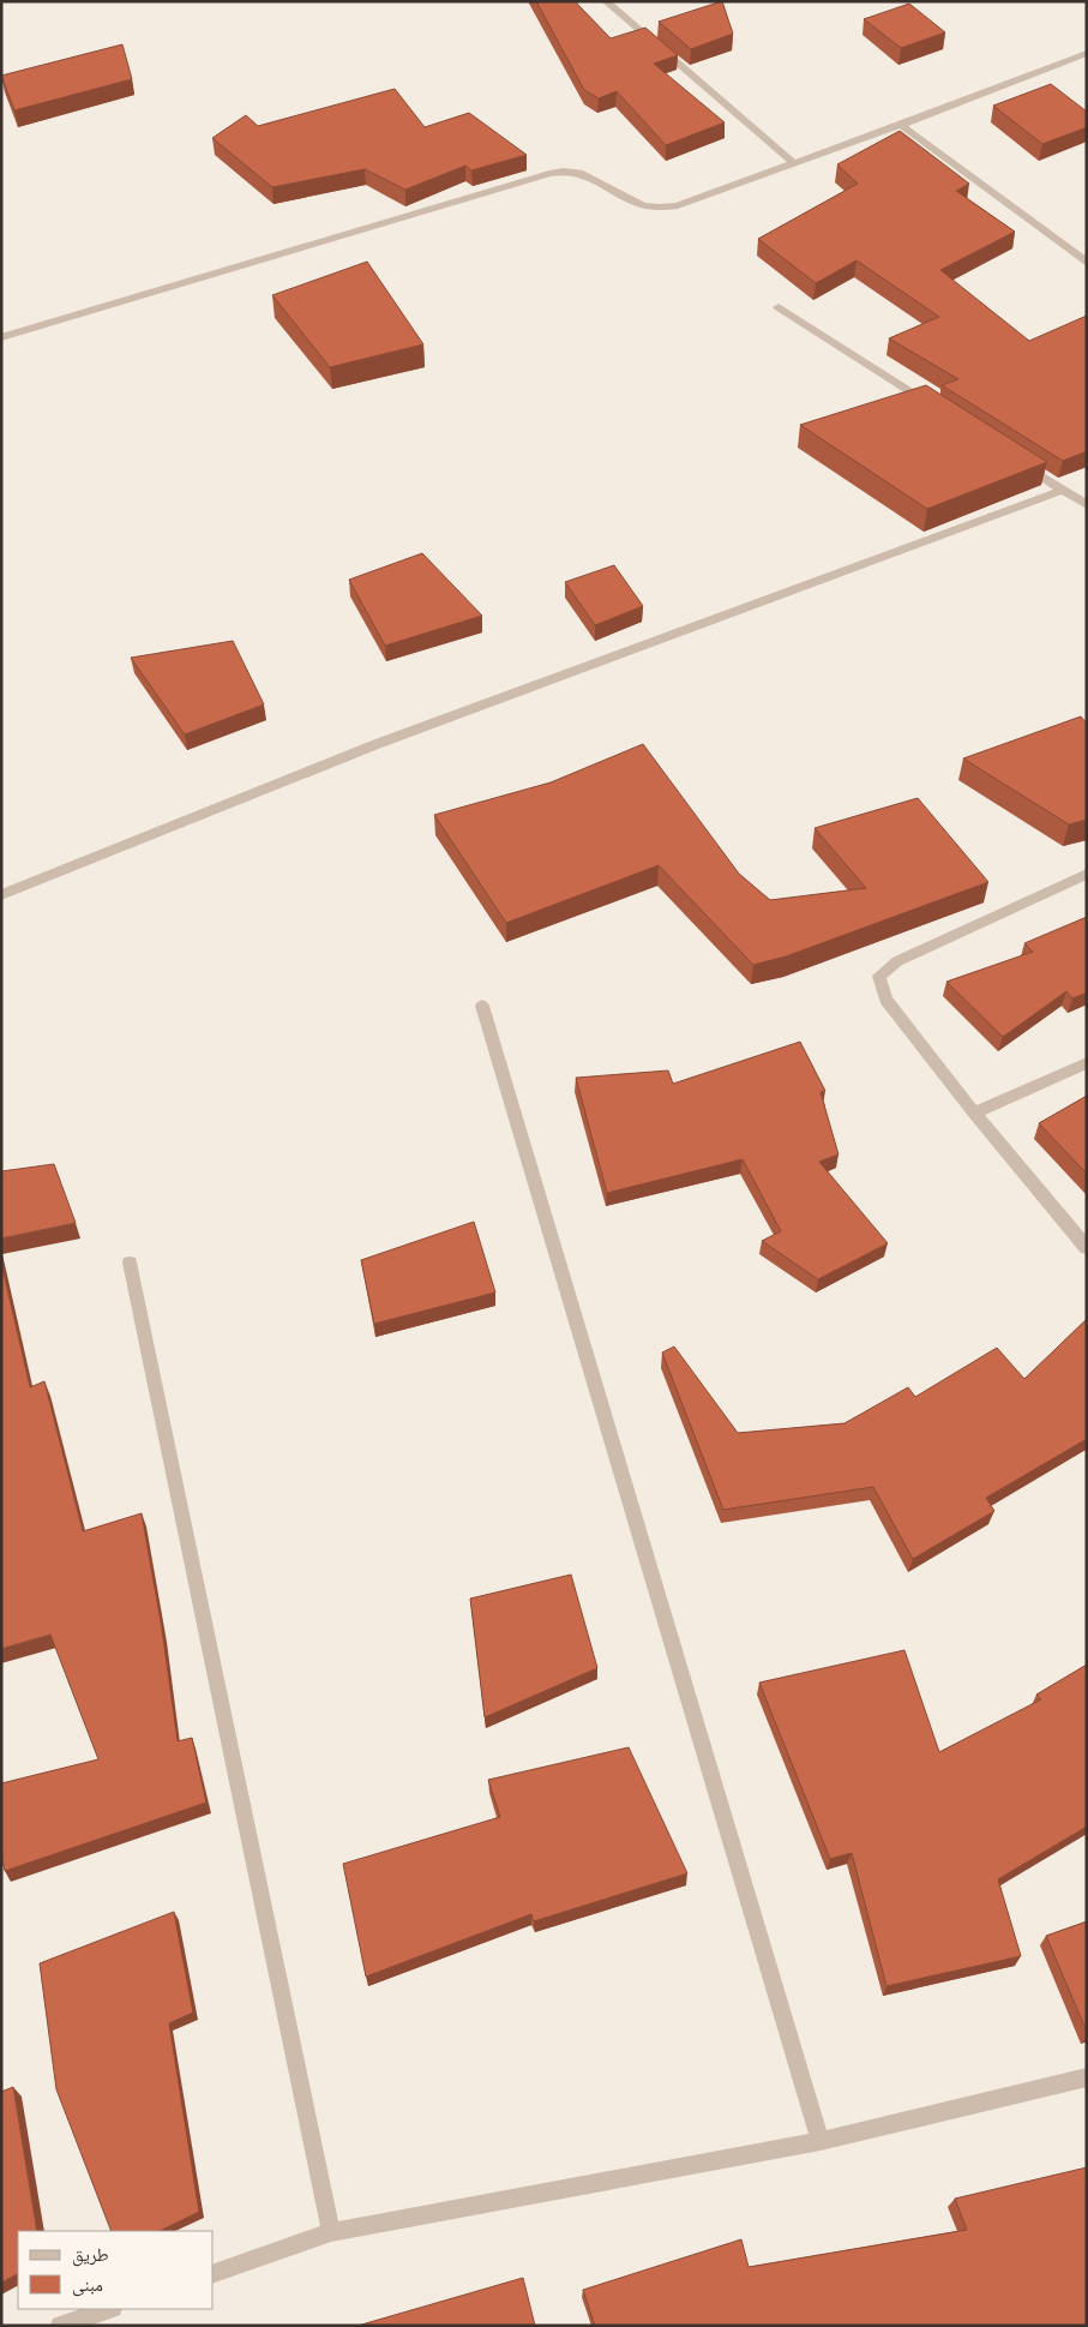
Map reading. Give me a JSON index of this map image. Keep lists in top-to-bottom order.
{
  "legend": ["طريق", "مبنى"]
}
